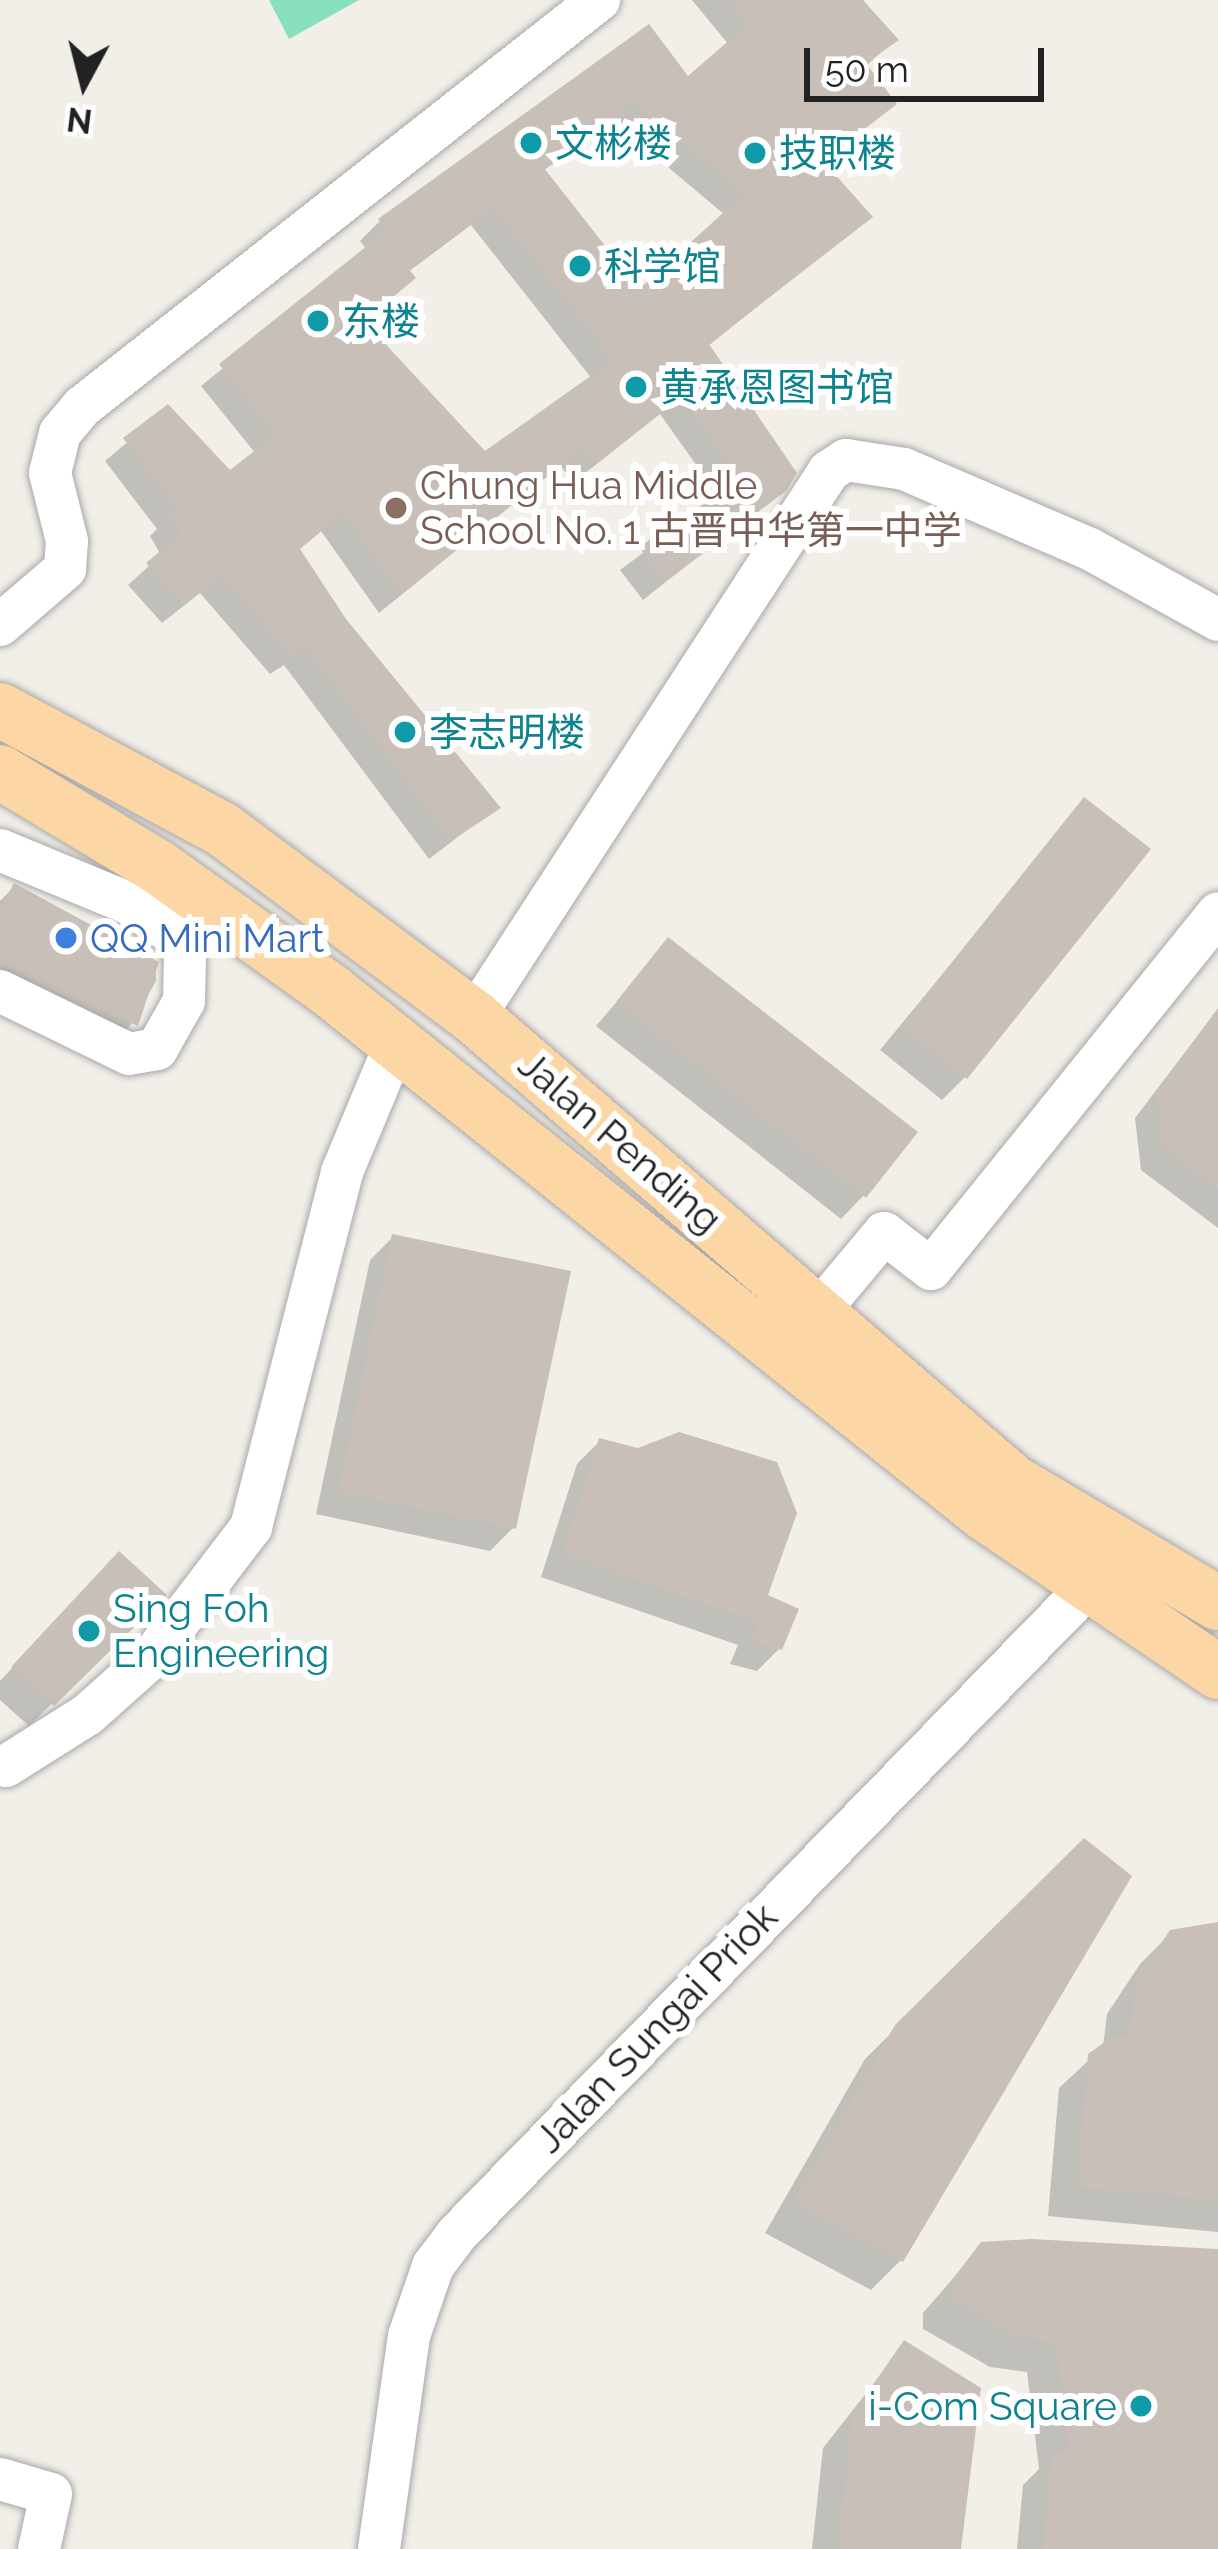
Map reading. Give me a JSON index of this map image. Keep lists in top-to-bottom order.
{
  "streets": {
    "main road": ["Jalan Pending"],
    "street": ["Jalan Sungai Priok"]
  },
  "crossings": [
    ["Jalan Pending", "Jalan Sungai Priok"]
  ],
  "places": [
    "文彬楼",
    "技职楼",
    "科学馆",
    "东楼",
    "黄承恩图书馆",
    "Chung Hua Middle School No. 1 古晋中华第一中学",
    "李志明楼",
    "QQ Mini Mart",
    "Sing Foh Engineering",
    "i-Com Square"
  ],
  "scale_bar": "50 m",
  "north": "bottom"
}
